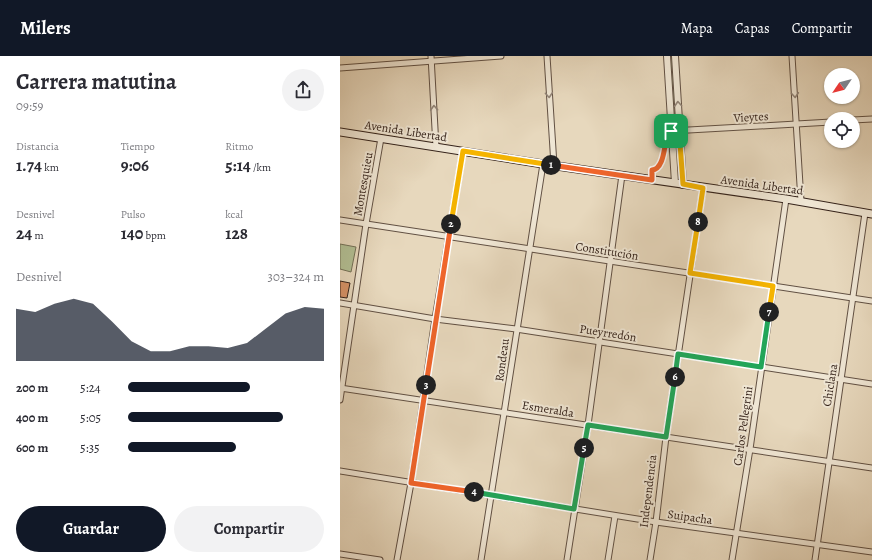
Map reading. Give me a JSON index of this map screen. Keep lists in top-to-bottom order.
{
  "streets": {
    "main road": ["Avenida Libertad"],
    "street": [
      "Vieytes",
      "Montesquieu",
      "Constitución",
      "Pueyrredón",
      "Rondeau",
      "Chiclana",
      "Esmeralda",
      "Carlos Pellegrini",
      "Independencia",
      "Suipacha"
    ]
  },
  "crossings": [
    ["Avenida Libertad", "Montesquieu"],
    ["Avenida Libertad", "Rondeau"],
    ["Avenida Libertad", "Chiclana"],
    ["Avenida Libertad", "Carlos Pellegrini"],
    ["Avenida Libertad", "Independencia"],
    ["Montesquieu", "Constitución"],
    ["Montesquieu", "Pueyrredón"],
    ["Montesquieu", "Esmeralda"],
    ["Constitución", "Rondeau"],
    ["Constitución", "Chiclana"],
    ["Constitución", "Carlos Pellegrini"],
    ["Constitución", "Independencia"],
    ["Pueyrredón", "Rondeau"],
    ["Pueyrredón", "Chiclana"],
    ["Pueyrredón", "Carlos Pellegrini"],
    ["Pueyrredón", "Independencia"],
    ["Rondeau", "Esmeralda"],
    ["Rondeau", "Suipacha"],
    ["Chiclana", "Esmeralda"],
    ["Chiclana", "Suipacha"],
    ["Esmeralda", "Carlos Pellegrini"],
    ["Esmeralda", "Independencia"],
    ["Carlos Pellegrini", "Suipacha"],
    ["Independencia", "Suipacha"]
  ],
  "north": "bottom left",
  "page": {
    "header": "Milers",
    "nav": ["Mapa", "Capas", "Compartir"],
    "heading": ["Carrera matutina", "09:59"],
    "stats": [
      ["Distancia", "1.74 km"],
      ["Tiempo", "9:06"],
      ["Ritmo", "5:14 /km"],
      ["Desnivel", "24 m"],
      ["Pulso", "140 bpm"],
      ["kcal", "128"]
    ],
    "pins": [
      "1",
      "8",
      "2",
      "7",
      "6",
      "3",
      "5",
      "4"
    ],
    "chart": ["Desnivel", "303–324 m"],
    "list": [
      {
        "name": "200 m",
        "note": "5:24"
      },
      {
        "name": "400 m",
        "note": "5:05"
      },
      {
        "name": "600 m",
        "note": "5:35"
      }
    ],
    "buttons": ["Guardar", "Compartir"]
  }
}
